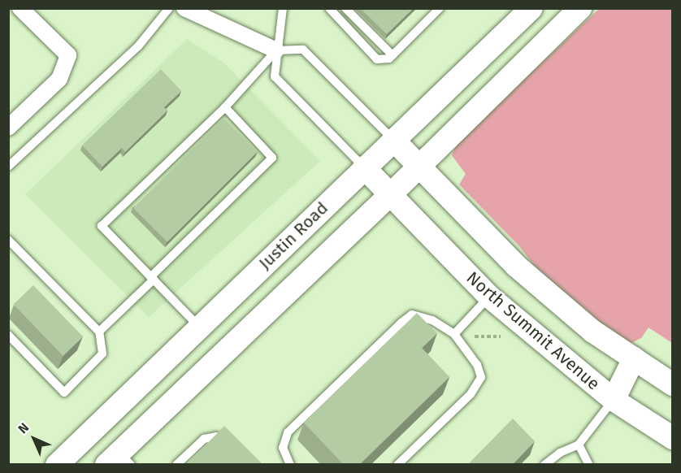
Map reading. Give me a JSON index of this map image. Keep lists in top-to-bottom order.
{
  "streets": {
    "main road": ["Justin Road", "North Summit Avenue"]
  },
  "crossings": [
    ["Justin Road", "North Summit Avenue"]
  ],
  "north": "top left"
}
